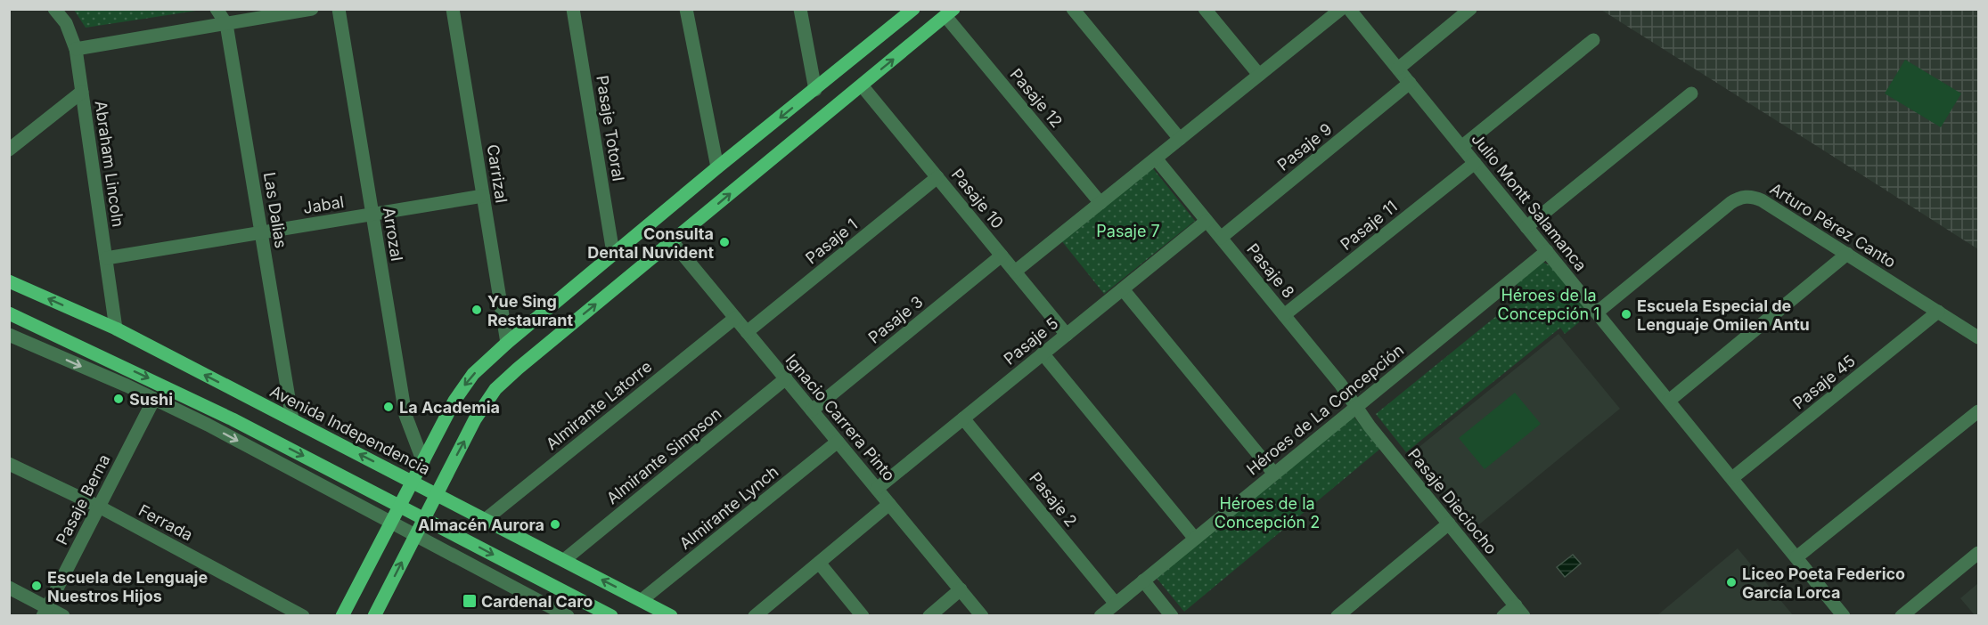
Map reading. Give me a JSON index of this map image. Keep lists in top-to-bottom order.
{
  "streets": {
    "main road": ["Avenida Independencia"],
    "street": [
      "Pasaje 12",
      "Pasaje Totoral",
      "Pasaje 9",
      "Abraham Lincoln",
      "Carrizal",
      "Pasaje 10",
      "Julio Montt Salamanca",
      "Jabal",
      "Las Dalias",
      "Pasaje 11",
      "Arturo Pérez Canto",
      "Arrozal",
      "Pasaje 1",
      "Pasaje 8",
      "Pasaje 3",
      "Pasaje 5",
      "Pasaje 45",
      "Almirante Latorre",
      "Héroes de La Concepción",
      "Ignacio Carrera Pinto",
      "Almirante Simpson",
      "Pasaje Berna",
      "Pasaje 2",
      "Pasaje Dieciocho",
      "Almirante Lynch",
      "Ferrada"
    ]
  },
  "crossings": [
    ["Pasaje 9", "Julio Montt Salamanca"],
    ["Pasaje 9", "Pasaje 8"],
    ["Abraham Lincoln", "Jabal"],
    ["Abraham Lincoln", "Avenida Independencia"],
    ["Carrizal", "Jabal"],
    ["Pasaje 10", "Pasaje 1"],
    ["Pasaje 10", "Pasaje 3"],
    ["Pasaje 10", "Pasaje 5"],
    ["Julio Montt Salamanca", "Pasaje 11"],
    ["Julio Montt Salamanca", "Arturo Pérez Canto"],
    ["Julio Montt Salamanca", "Pasaje 45"],
    ["Julio Montt Salamanca", "Héroes de La Concepción"],
    ["Jabal", "Las Dalias"],
    ["Jabal", "Arrozal"],
    ["Las Dalias", "Avenida Independencia"],
    ["Pasaje 11", "Pasaje 8"],
    ["Arturo Pérez Canto", "Pasaje 45"],
    ["Pasaje 1", "Ignacio Carrera Pinto"],
    ["Pasaje 8", "Pasaje 5"],
    ["Pasaje 8", "Héroes de La Concepción"],
    ["Pasaje 8", "Pasaje Dieciocho"],
    ["Pasaje 3", "Ignacio Carrera Pinto"],
    ["Pasaje 5", "Ignacio Carrera Pinto"],
    ["Pasaje 5", "Pasaje 2"],
    ["Almirante Latorre", "Ignacio Carrera Pinto"],
    ["Almirante Latorre", "Avenida Independencia"],
    ["Héroes de La Concepción", "Pasaje 2"],
    ["Héroes de La Concepción", "Pasaje Dieciocho"],
    ["Ignacio Carrera Pinto", "Almirante Simpson"],
    ["Ignacio Carrera Pinto", "Almirante Lynch"],
    ["Avenida Independencia", "Almirante Simpson"],
    ["Avenida Independencia", "Almirante Lynch"],
    ["Pasaje Berna", "Ferrada"]
  ],
  "parks": ["Pasaje 7", "Héroes de la Concepción 1", "Héroes de la Concepción 2"],
  "places": {
    "other": [
      "Consulta Dental Nuvident",
      "Yue Sing Restaurant",
      "Escuela Especial de Lenguaje Omilen Antu",
      "Sushi",
      "La Academia",
      "Almacén Aurora",
      "Liceo Poeta Federico García Lorca",
      "Escuela de Lenguaje Nuestros Hijos"
    ],
    "transit": ["Cardenal Caro"]
  }
}
